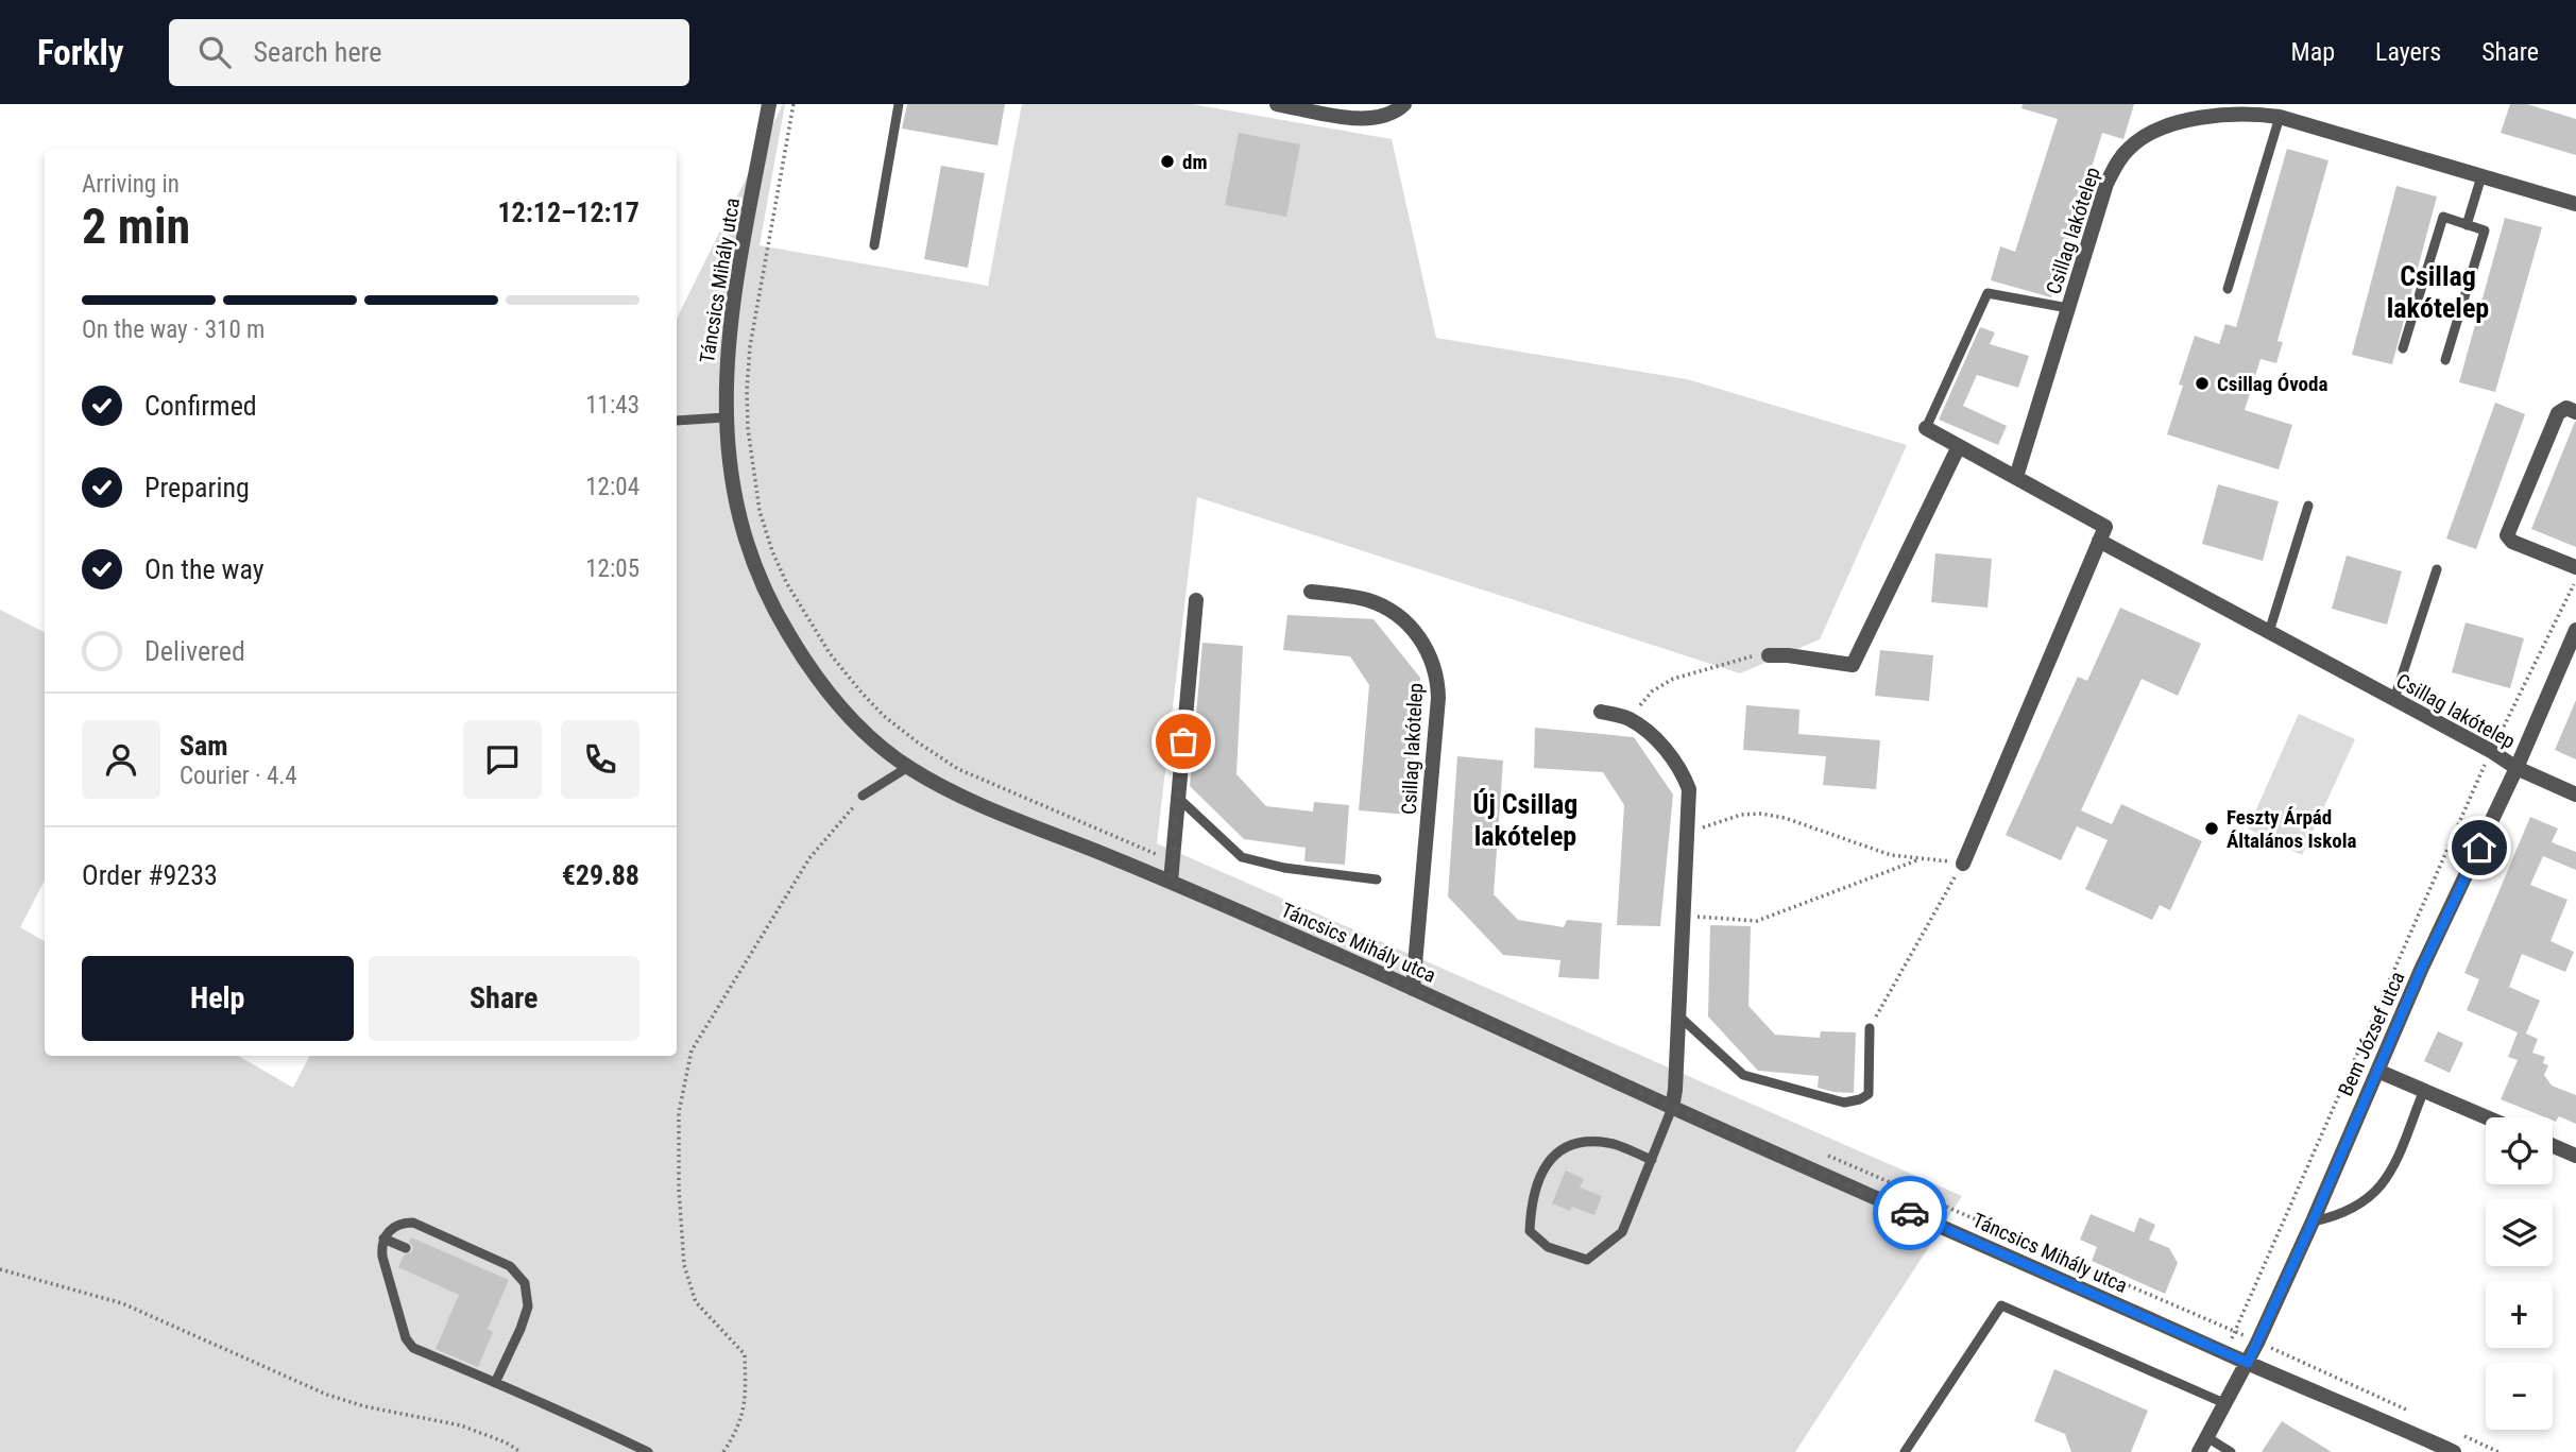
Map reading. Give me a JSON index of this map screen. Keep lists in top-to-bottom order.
{
  "streets": {
    "street": ["Csillag lakótelep", "Táncsics Mihály utca", "Bem József utca"]
  },
  "crossings": [
    ["Csillag lakótelep", "Táncsics Mihály utca"],
    ["Csillag lakótelep", "Bem József utca"],
    ["Táncsics Mihály utca", "Bem József utca"]
  ],
  "districts": ["Csillag lakótelep", "Új Csillag lakótelep"],
  "places": ["dm", "Csillag Óvoda", "Feszty Árpád Általános Iskola"],
  "page": {
    "header": "Forkly",
    "search": "Search here",
    "nav": ["Map", "Layers", "Share"],
    "heading": ["2 min", "Arriving in", "12:12–12:17"],
    "panel": [
      "Sam",
      "Courier · 4.4",
      "Order #9233",
      "€29.88"
    ],
    "bar": "On the way · 310 m",
    "list": [
      ["Confirmed", "11:43"],
      ["Preparing", "12:04"],
      ["On the way", "12:05"],
      "Delivered"
    ],
    "buttons": ["Help", "Share"],
    "map_buttons": ["+", "−"]
  }
}
